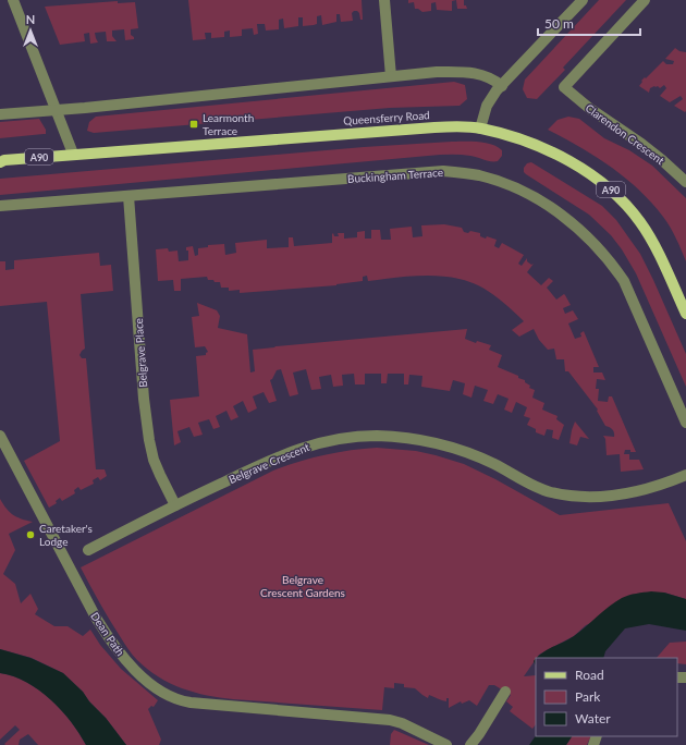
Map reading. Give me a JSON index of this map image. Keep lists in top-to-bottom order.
{
  "streets": {
    "main road": ["Queensferry Road", "A90"],
    "street": [
      "Clarendon Crescent",
      "Buckingham Terrace",
      "Belgrave Place",
      "Belgrave Crescent",
      "Dean Path"
    ]
  },
  "crossings": [
    ["Buckingham Terrace", "Belgrave Place"],
    ["Belgrave Place", "Belgrave Crescent"]
  ],
  "parks": ["Belgrave Crescent Gardens"],
  "places": {
    "transit": ["Learmonth Terrace"],
    "other": ["Caretaker's Lodge"]
  },
  "legend": ["Road", "Park", "Water"],
  "scale_bar": "50 m",
  "north": "top"
}
